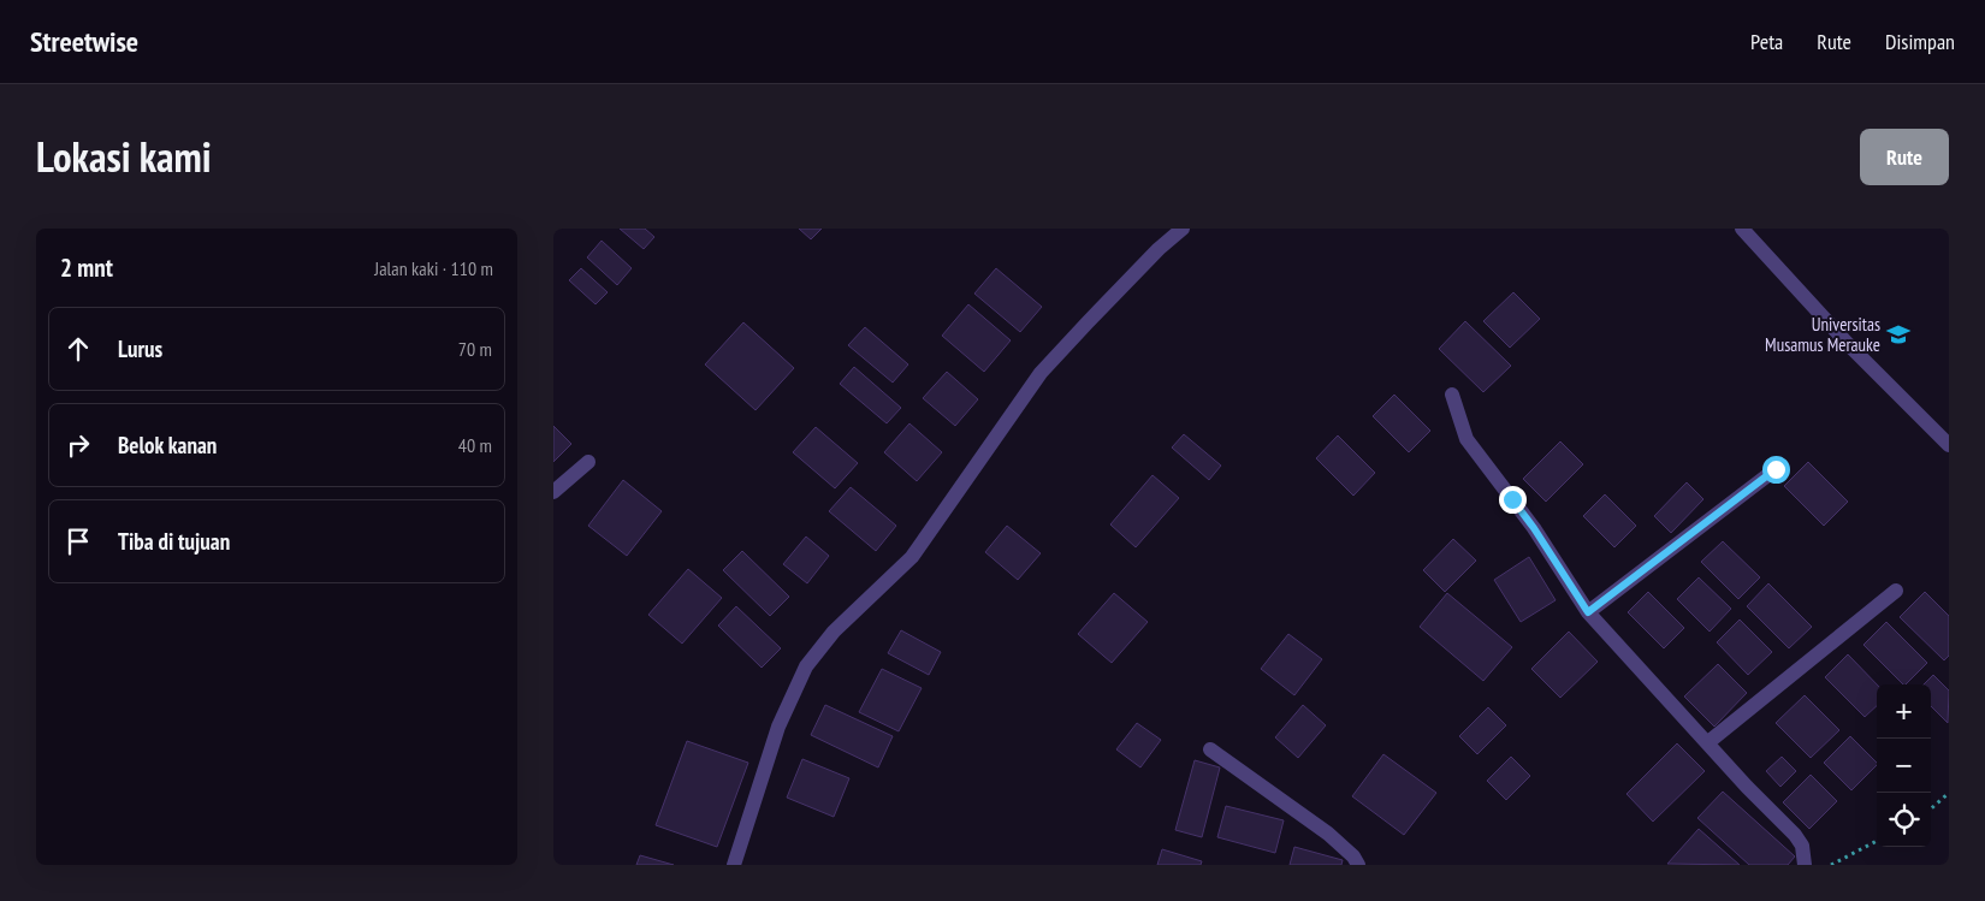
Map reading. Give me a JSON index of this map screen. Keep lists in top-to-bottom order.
{
  "places": {
    "school or university": ["Universitas Musamus Merauke"]
  },
  "page": {
    "header": "Streetwise",
    "nav": ["Peta", "Rute", "Disimpan"],
    "title": "Lokasi kami",
    "buttons": "Rute",
    "heading": ["2 mnt", "Jalan kaki · 110 m"],
    "list": [
      ["Lurus", "70 m"],
      ["Belok kanan", "40 m"],
      "Tiba di tujuan"
    ],
    "map_buttons": ["+", "−"]
  }
}
